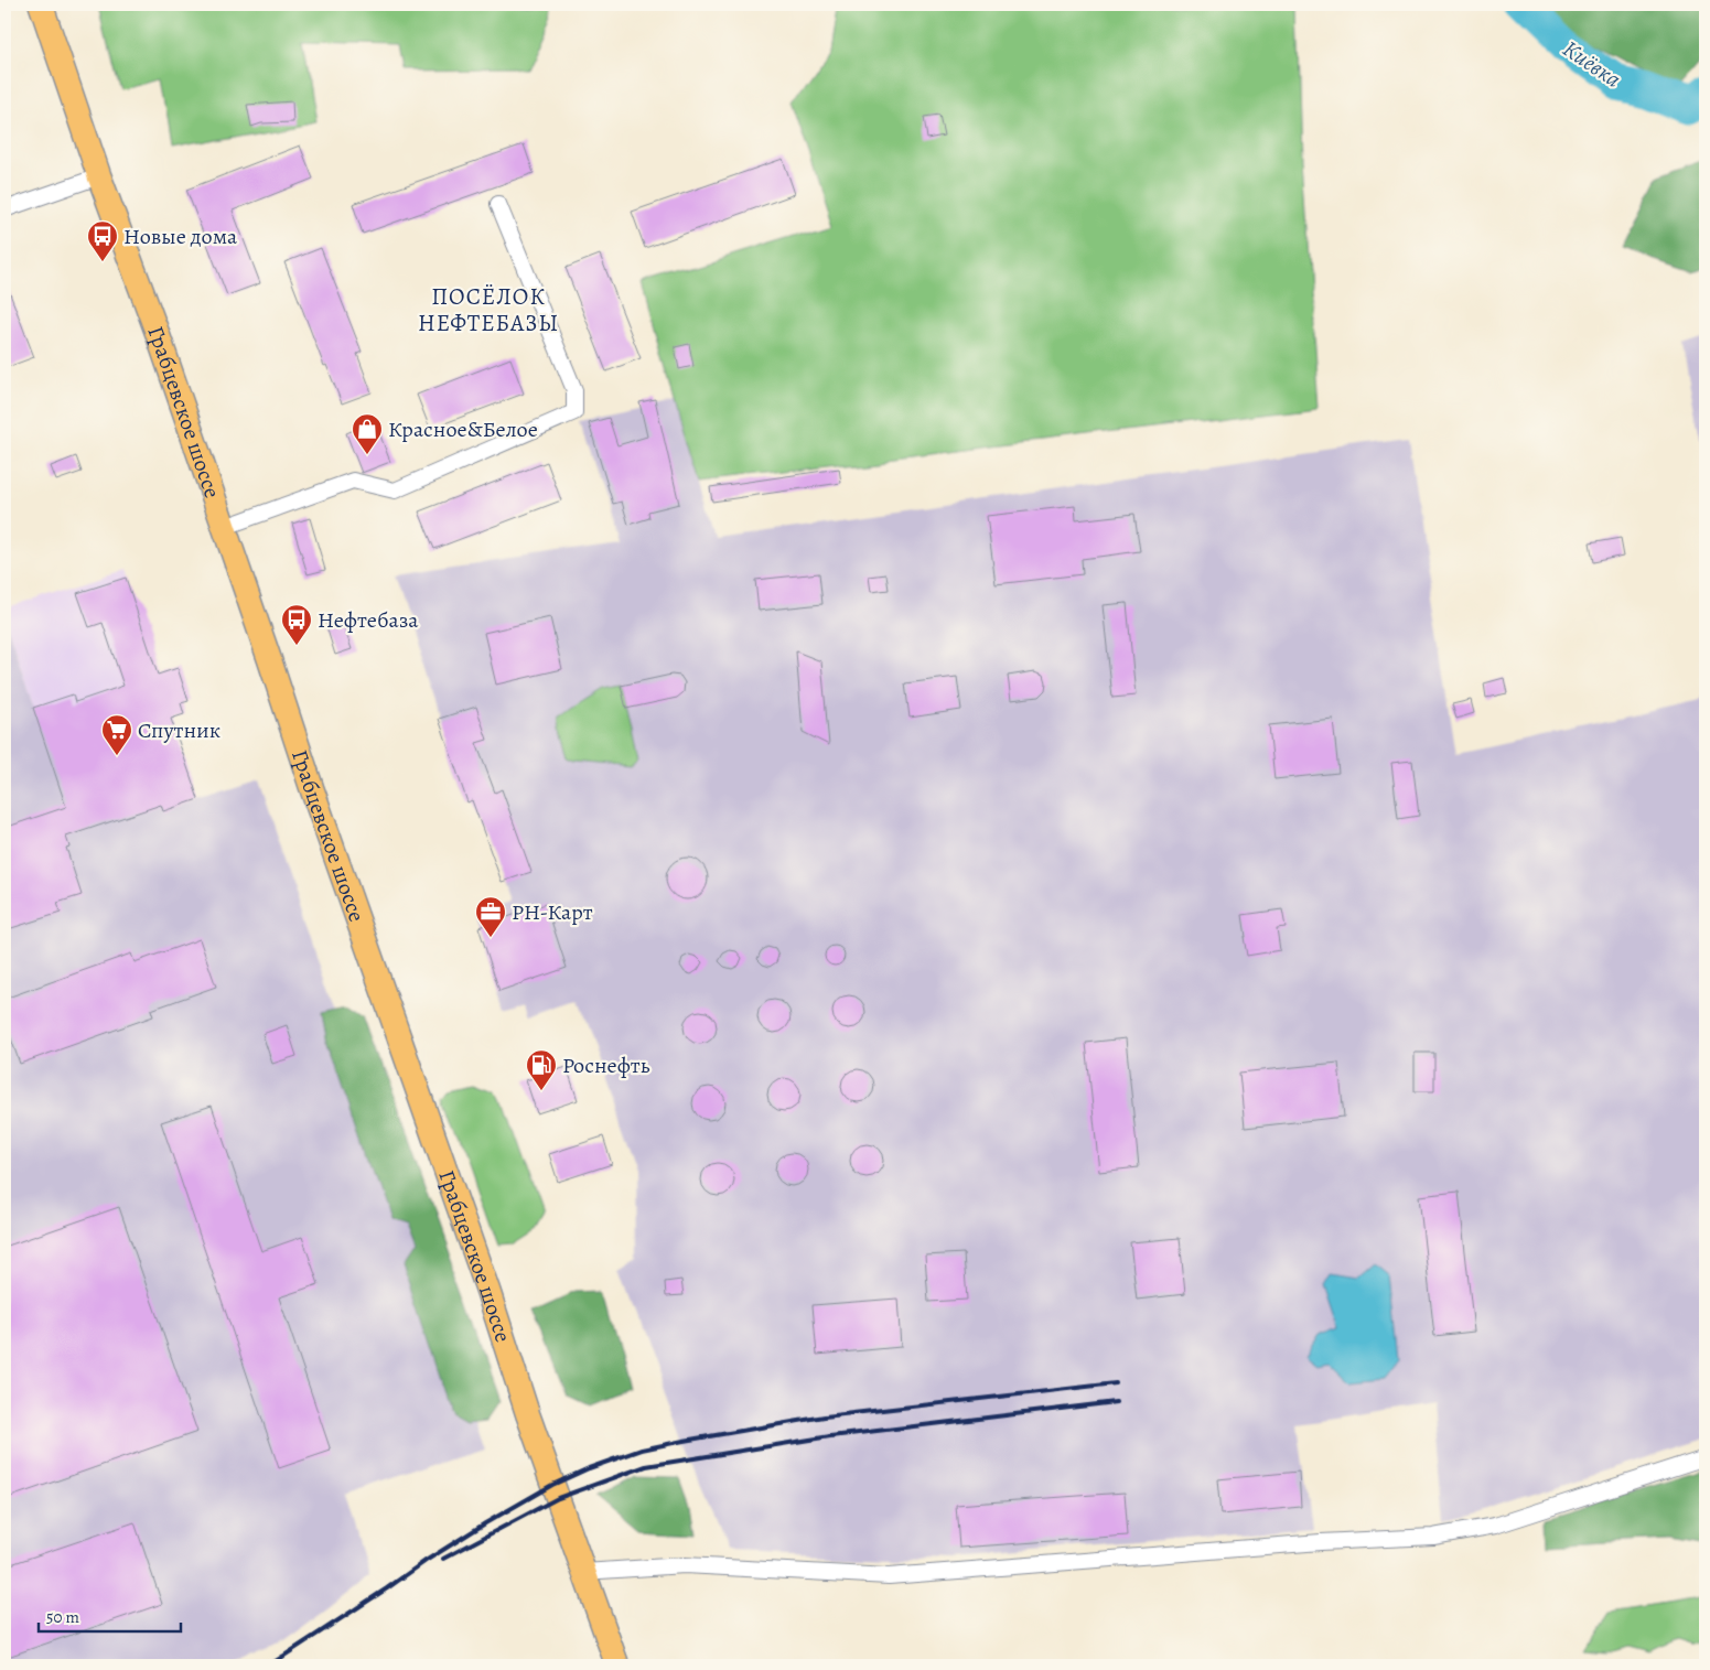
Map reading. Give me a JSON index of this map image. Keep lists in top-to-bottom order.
{
  "streets": {
    "main road": ["Грабцевское шоссе"]
  },
  "districts": ["ПОСЁЛОК НЕФТЕБАЗЫ"],
  "water": ["Киёвка"],
  "places": {
    "bus stop": ["Новые дома", "Нефтебаза"],
    "shop": ["Красное&Белое"],
    "supermarket": ["Спутник"],
    "office": ["РН-Карт"],
    "fuel station": ["Роснефть"]
  },
  "scale_bar": "50 m"
}
